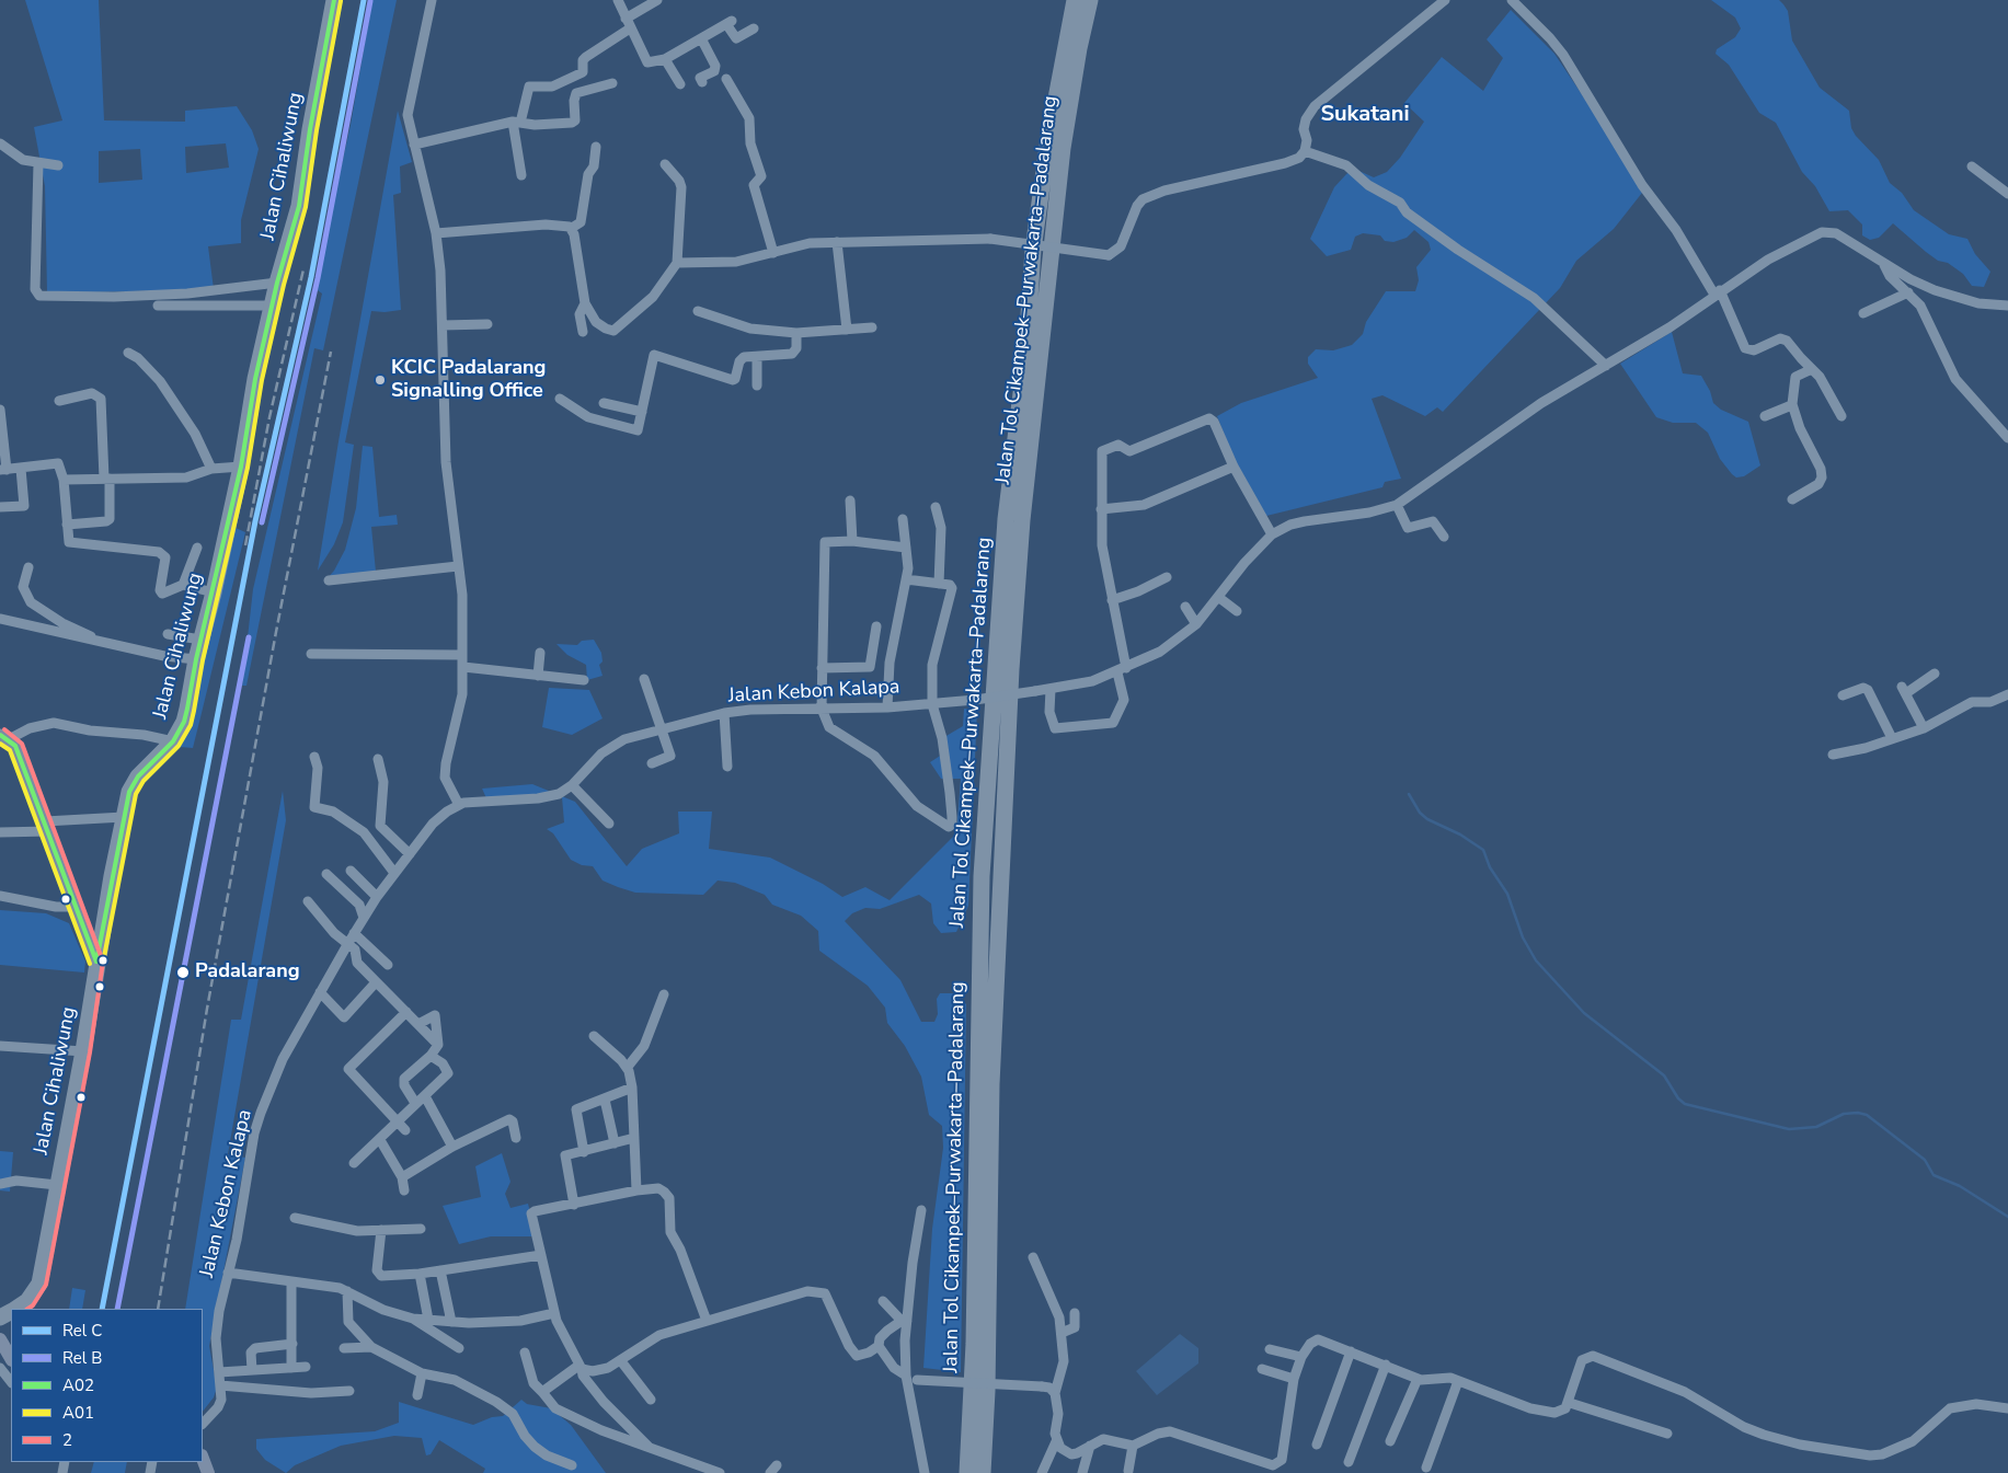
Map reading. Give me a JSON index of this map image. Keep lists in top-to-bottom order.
{
  "streets": {
    "highway": ["Jalan Cihaliwung", "Jalan Tol Cikampek–Purwakarta–Padalarang"],
    "street": ["Jalan Kebon Kalapa"]
  },
  "districts": ["Sukatani"],
  "places": ["KCIC Padalarang Signalling Office", "Padalarang"],
  "lines": [
    "rail line C",
    "transit line A02",
    "rail line B",
    "transit line A01",
    "transit line 2"
  ],
  "legend": [
    "Rel C",
    "Rel B",
    "A02",
    "A01",
    "2"
  ]
}
